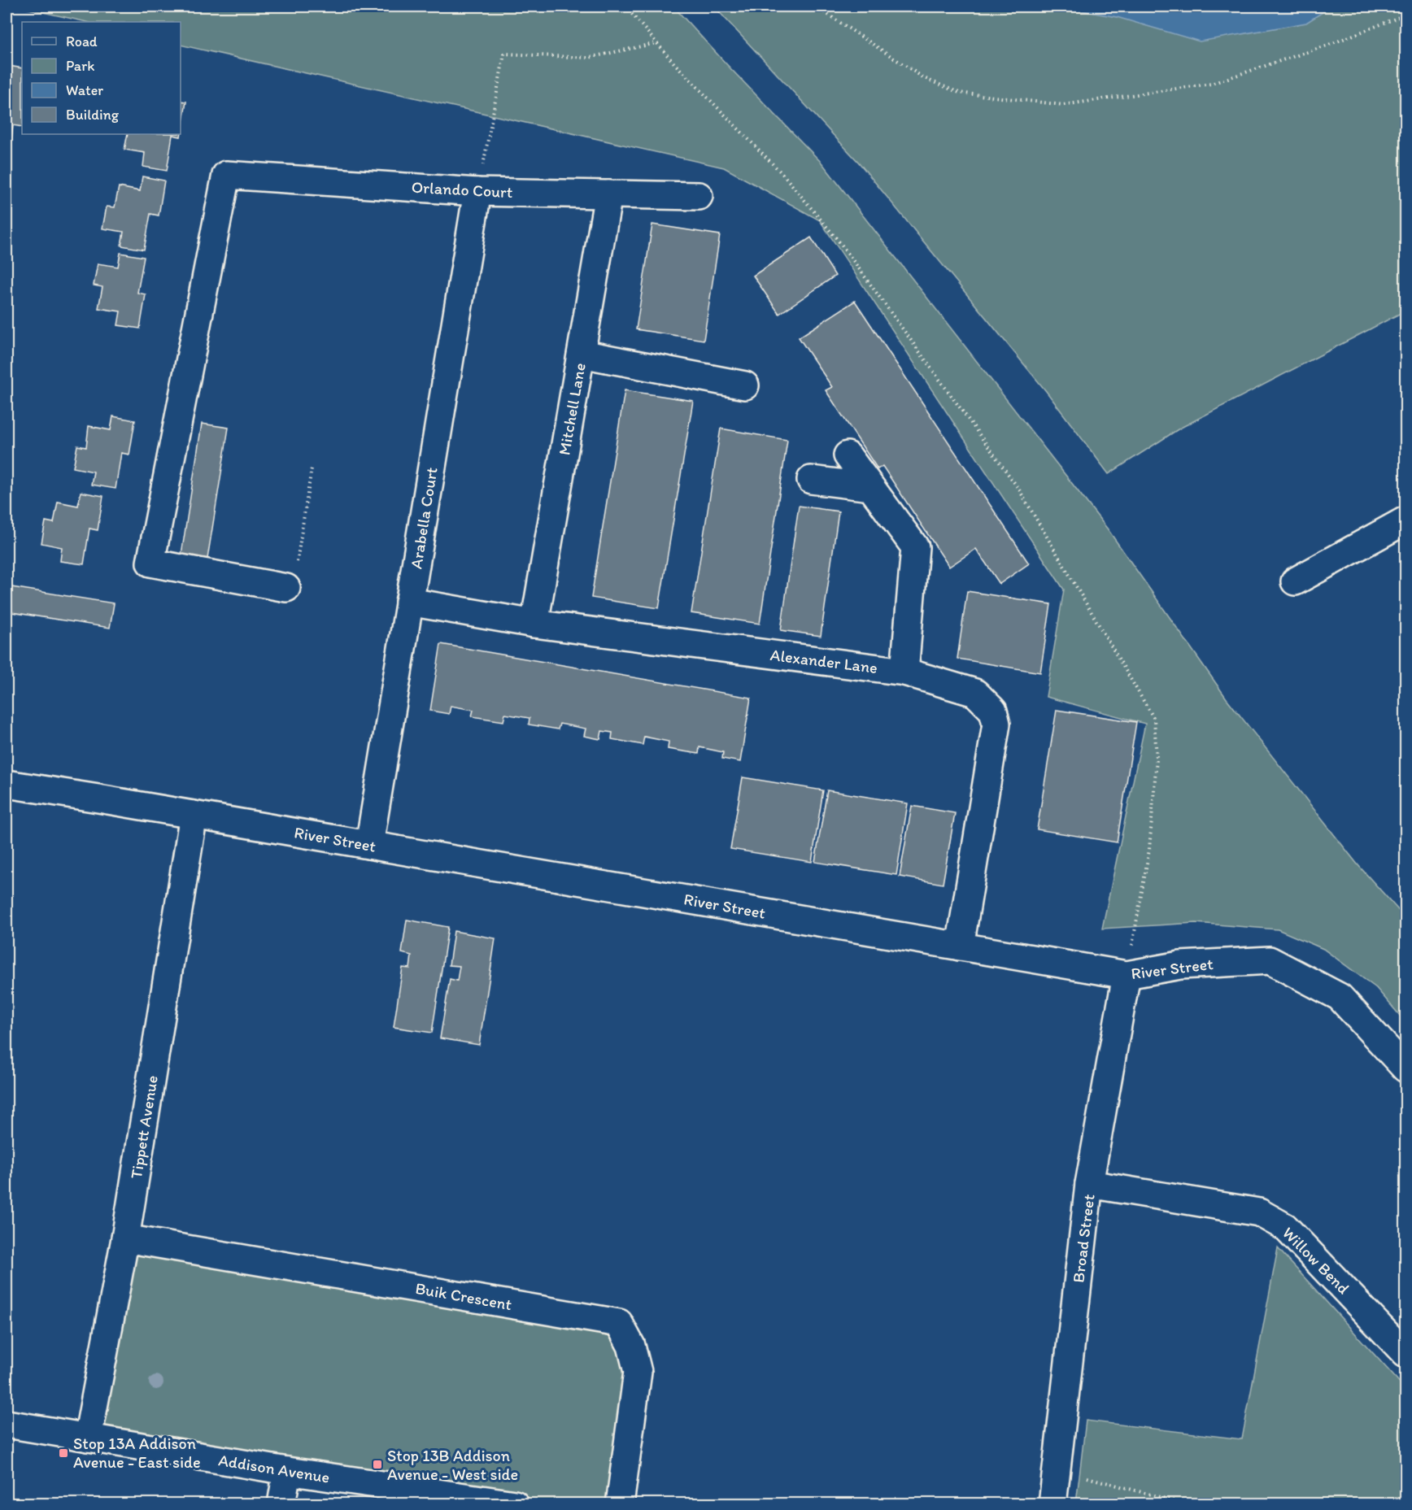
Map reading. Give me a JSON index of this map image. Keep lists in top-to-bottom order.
{
  "streets": {
    "street": [
      "Orlando Court",
      "Mitchell Lane",
      "Arabella Court",
      "Alexander Lane",
      "River Street",
      "Tippett Avenue",
      "Broad Street",
      "Willow Bend",
      "Buik Crescent",
      "Addison Avenue"
    ]
  },
  "crossings": [
    ["Orlando Court", "Mitchell Lane"],
    ["Orlando Court", "Arabella Court"],
    ["Mitchell Lane", "Alexander Lane"],
    ["Arabella Court", "Alexander Lane"],
    ["Arabella Court", "River Street"],
    ["Alexander Lane", "River Street"],
    ["River Street", "Tippett Avenue"],
    ["River Street", "Broad Street"],
    ["Tippett Avenue", "Buik Crescent"],
    ["Tippett Avenue", "Addison Avenue"],
    ["Broad Street", "Willow Bend"]
  ],
  "places": {
    "transit": ["Stop 13A Addison Avenue - East side", "Stop 13B Addison Avenue - West side"]
  },
  "legend": [
    "Road",
    "Park",
    "Water",
    "Building"
  ]
}
